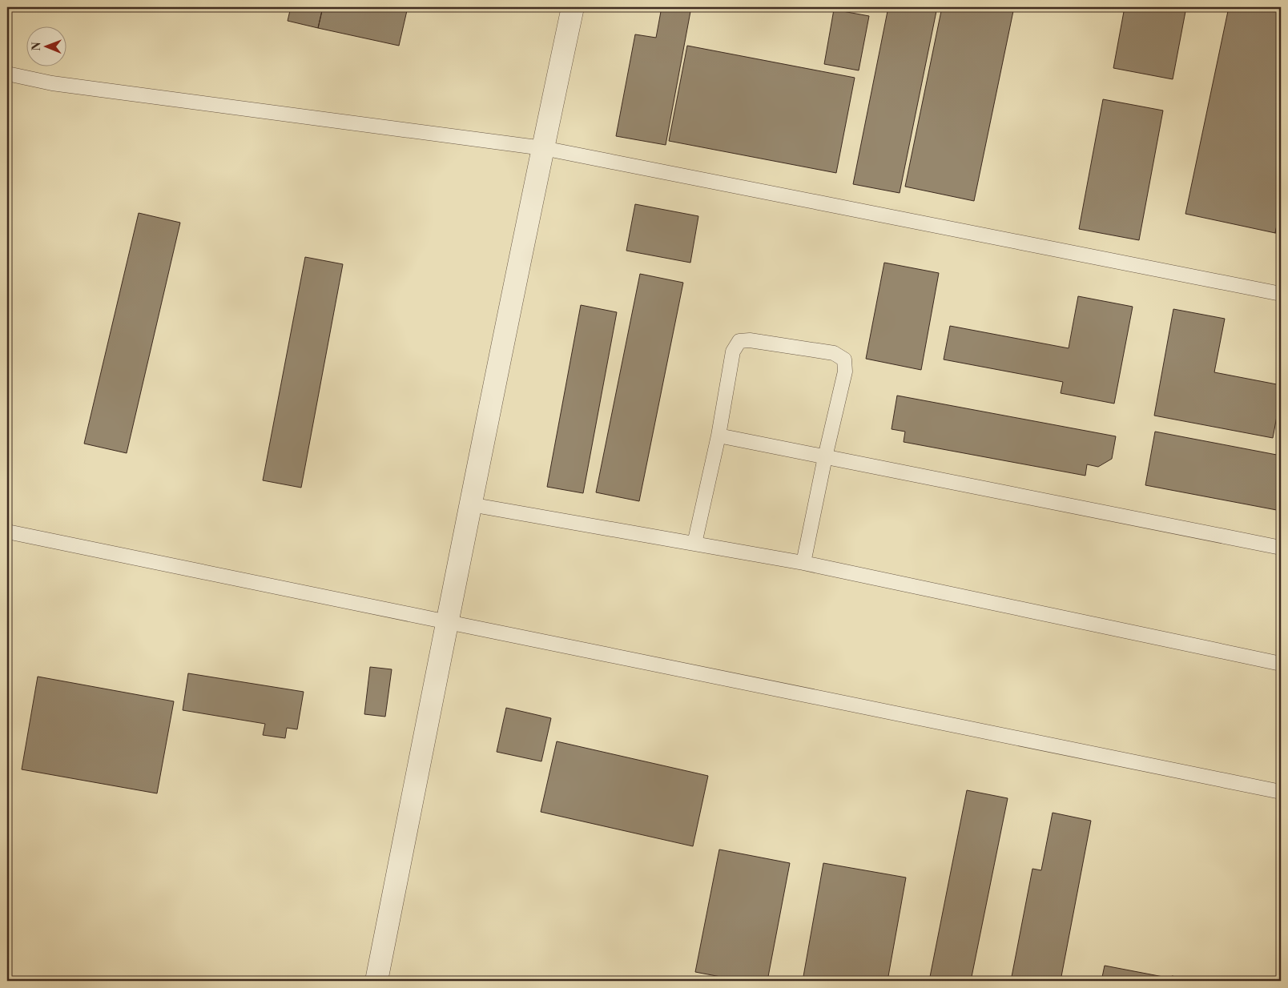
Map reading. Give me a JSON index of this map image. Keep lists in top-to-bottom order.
{
  "north": "left"
}
